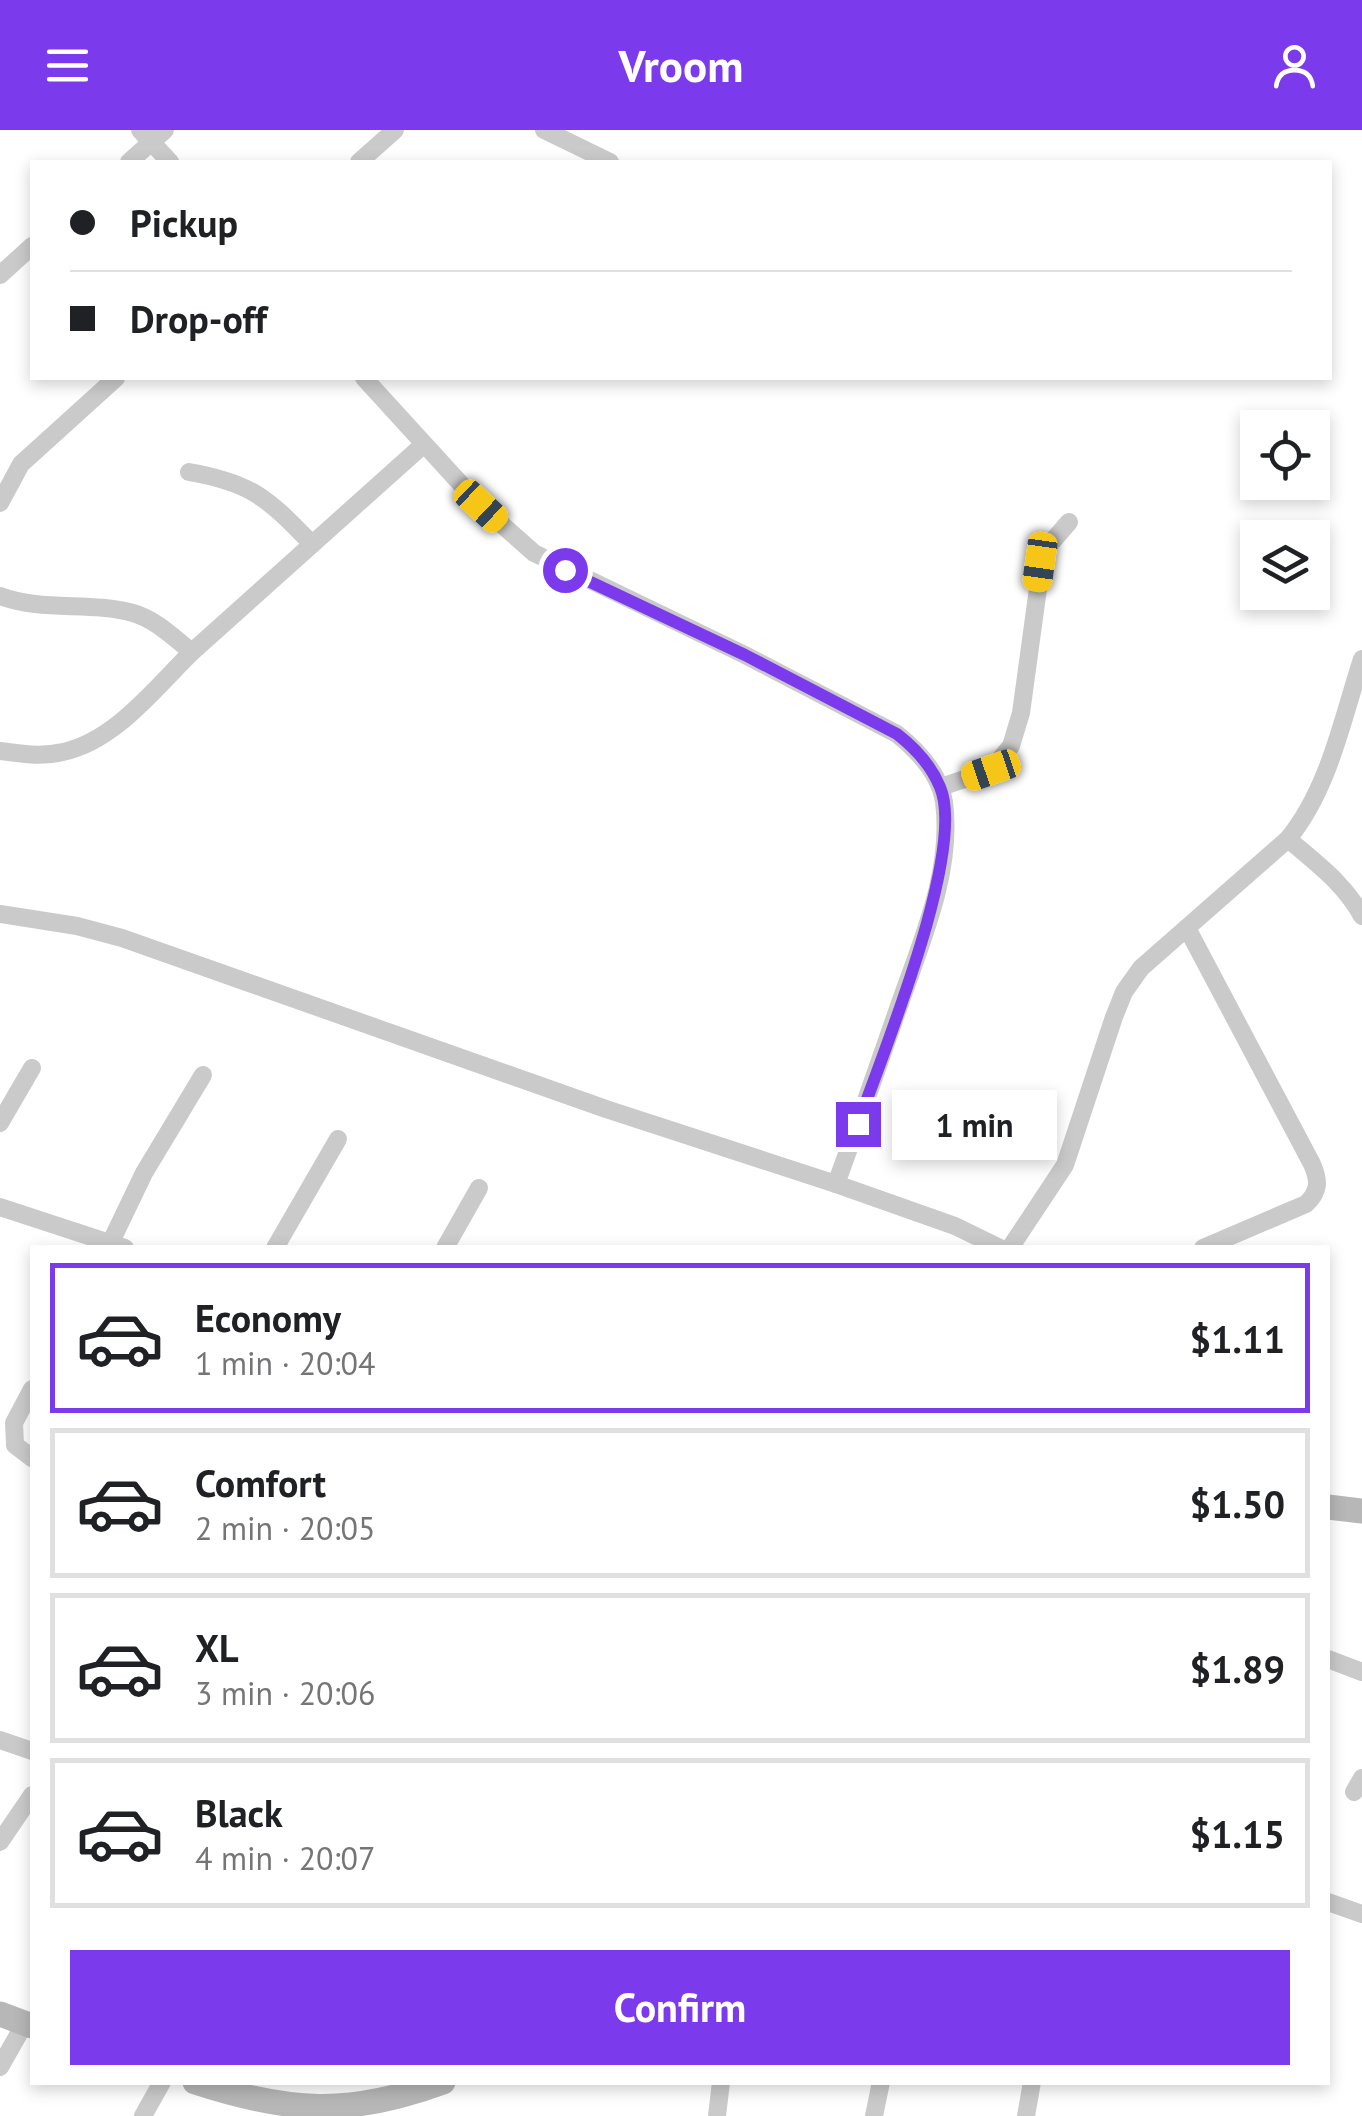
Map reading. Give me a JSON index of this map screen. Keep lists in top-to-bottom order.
{
  "page": {
    "header": "Vroom",
    "banner": ["Pickup", "Drop-off"],
    "bubble": "1 min",
    "list": [
      {
        "name": "Economy",
        "note": "1 min · 20:04",
        "value": "$1.11"
      },
      {
        "name": "Comfort",
        "note": "2 min · 20:05",
        "value": "$1.50"
      },
      {
        "name": "XL",
        "note": "3 min · 20:06",
        "value": "$1.89"
      },
      {
        "name": "Black",
        "note": "4 min · 20:07",
        "value": "$1.15"
      }
    ],
    "buttons": "Confirm"
  }
}
